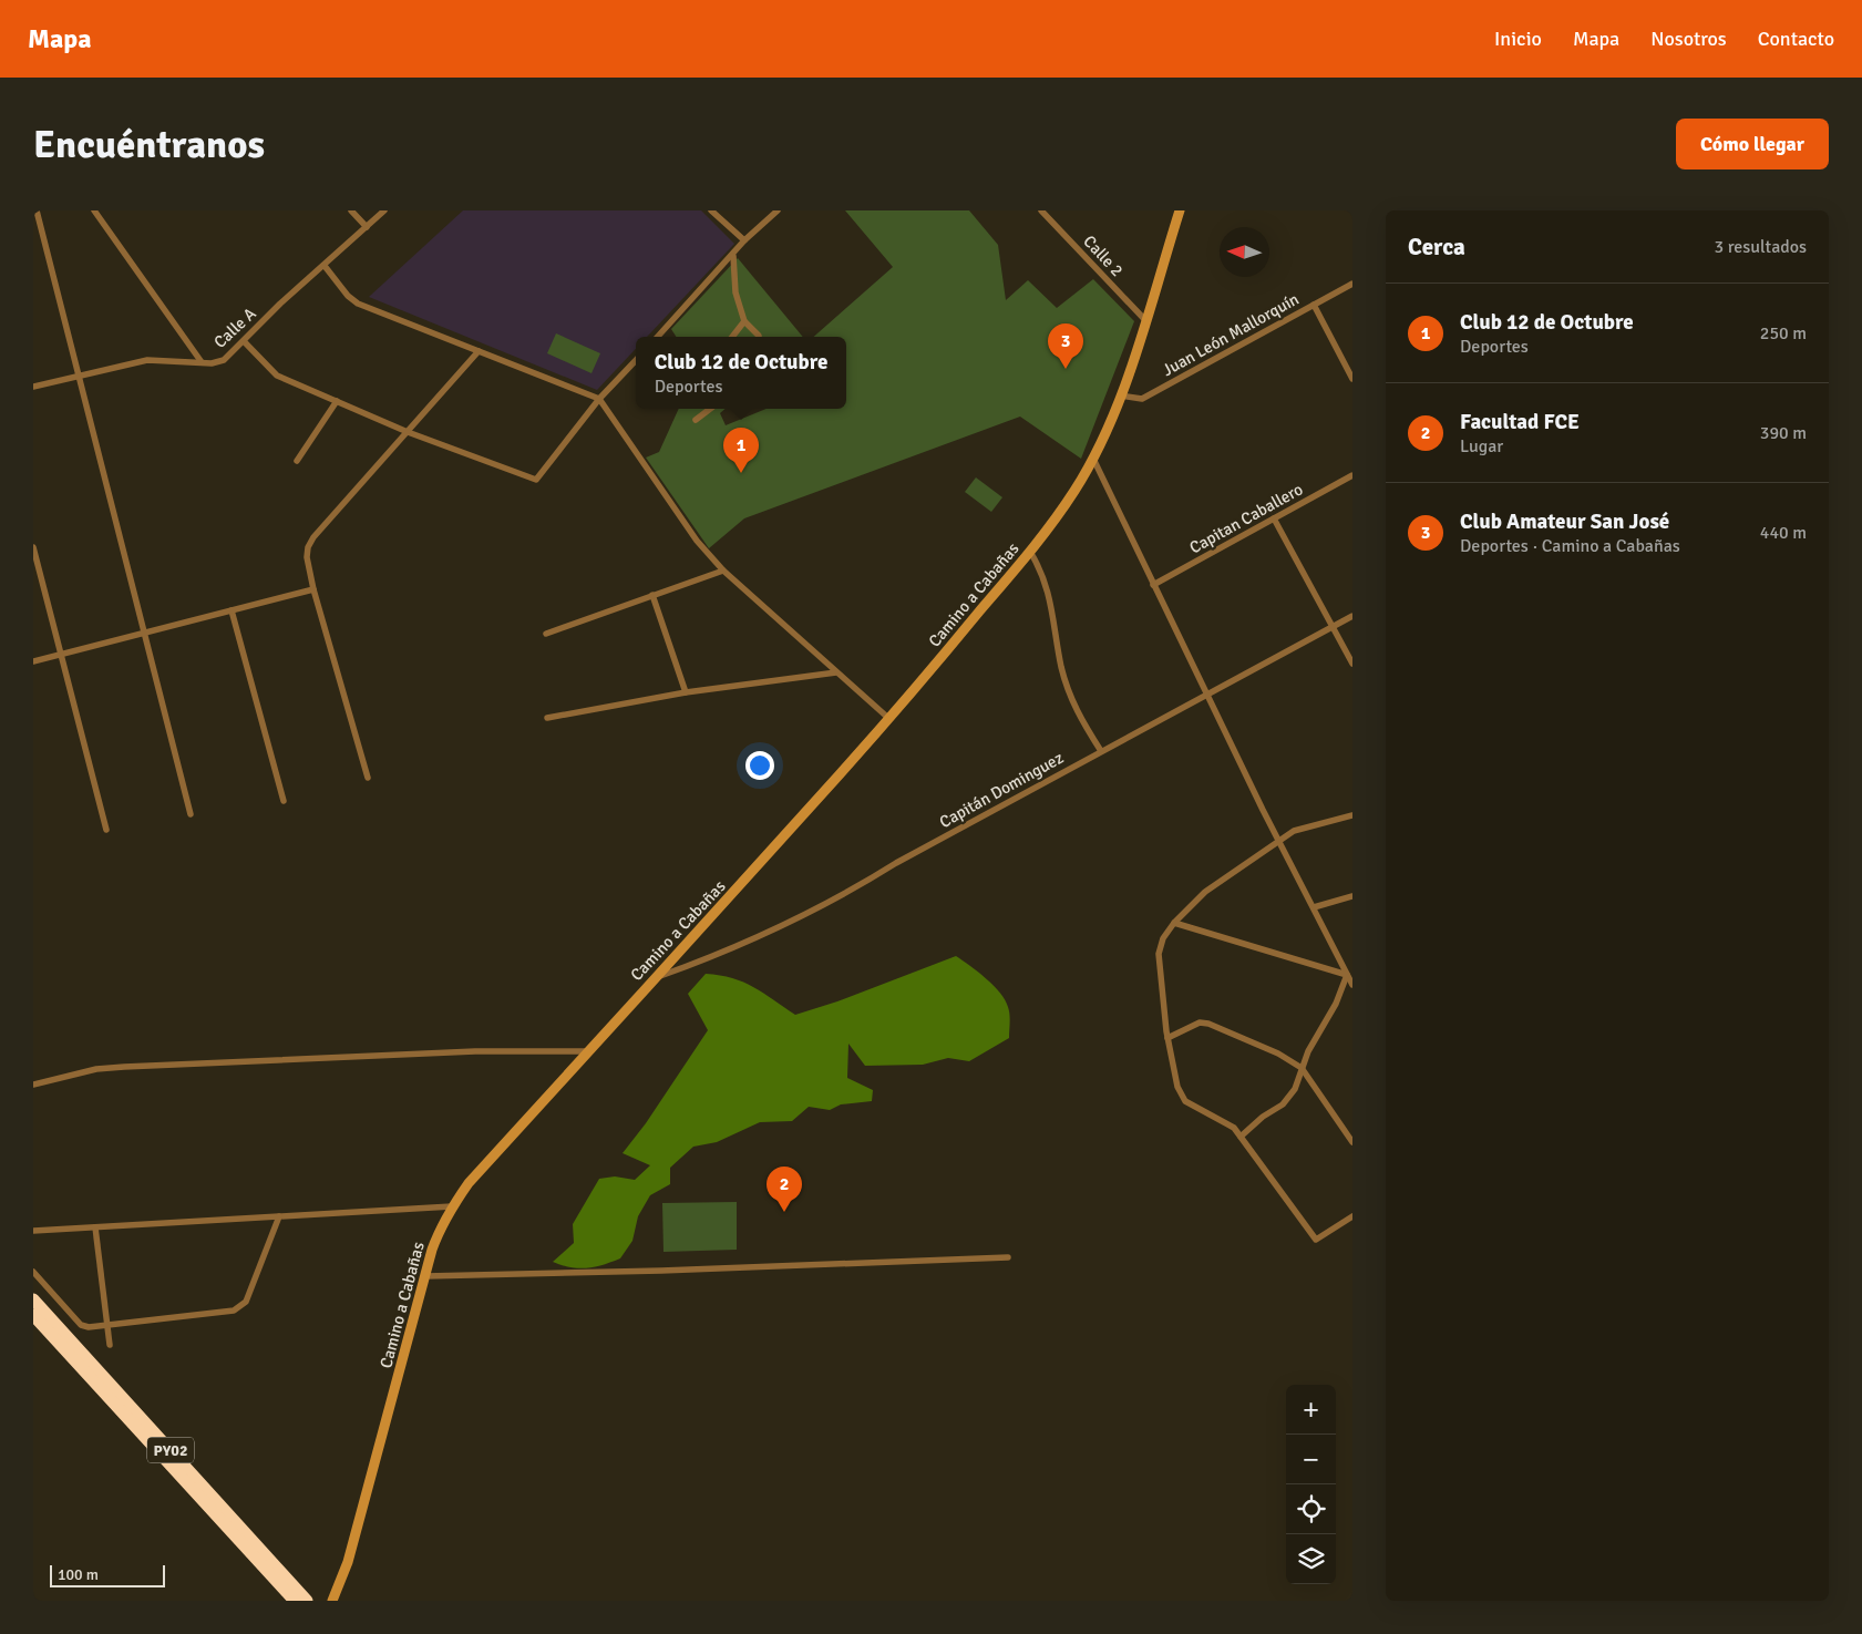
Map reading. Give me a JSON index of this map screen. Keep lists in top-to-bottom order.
{
  "streets": {
    "highway": ["PY02"],
    "street": [
      "Calle 2",
      "Calle A",
      "Juan León Mallorquín",
      "Capitan Caballero",
      "Camino a Cabañas",
      "Capitán Dominguez"
    ]
  },
  "crossings": [
    ["Calle 2", "Camino a Cabañas"],
    ["Juan León Mallorquín", "Camino a Cabañas"],
    ["Camino a Cabañas", "Capitán Dominguez"]
  ],
  "scale_bar": "100 m",
  "north": "left",
  "page": {
    "header": "Mapa",
    "nav": [
      "Inicio",
      "Mapa",
      "Nosotros",
      "Contacto"
    ],
    "buttons": "Cómo llegar",
    "title": "Encuéntranos",
    "heading": ["Cerca", "3 resultados"],
    "list": [
      {
        "mark": "1",
        "name": "Club 12 de Octubre",
        "note": "Deportes",
        "value": "250 m"
      },
      {
        "mark": "2",
        "name": "Facultad FCE",
        "note": "Lugar",
        "value": "390 m"
      },
      {
        "mark": "3",
        "name": "Club Amateur San José",
        "note": "Deportes · Camino a Cabañas",
        "value": "440 m"
      }
    ],
    "pins": ["3", "1", "2"],
    "popup": ["Club 12 de Octubre", "Deportes"],
    "map_buttons": ["+", "−"],
    "scale": "100 m"
  }
}
